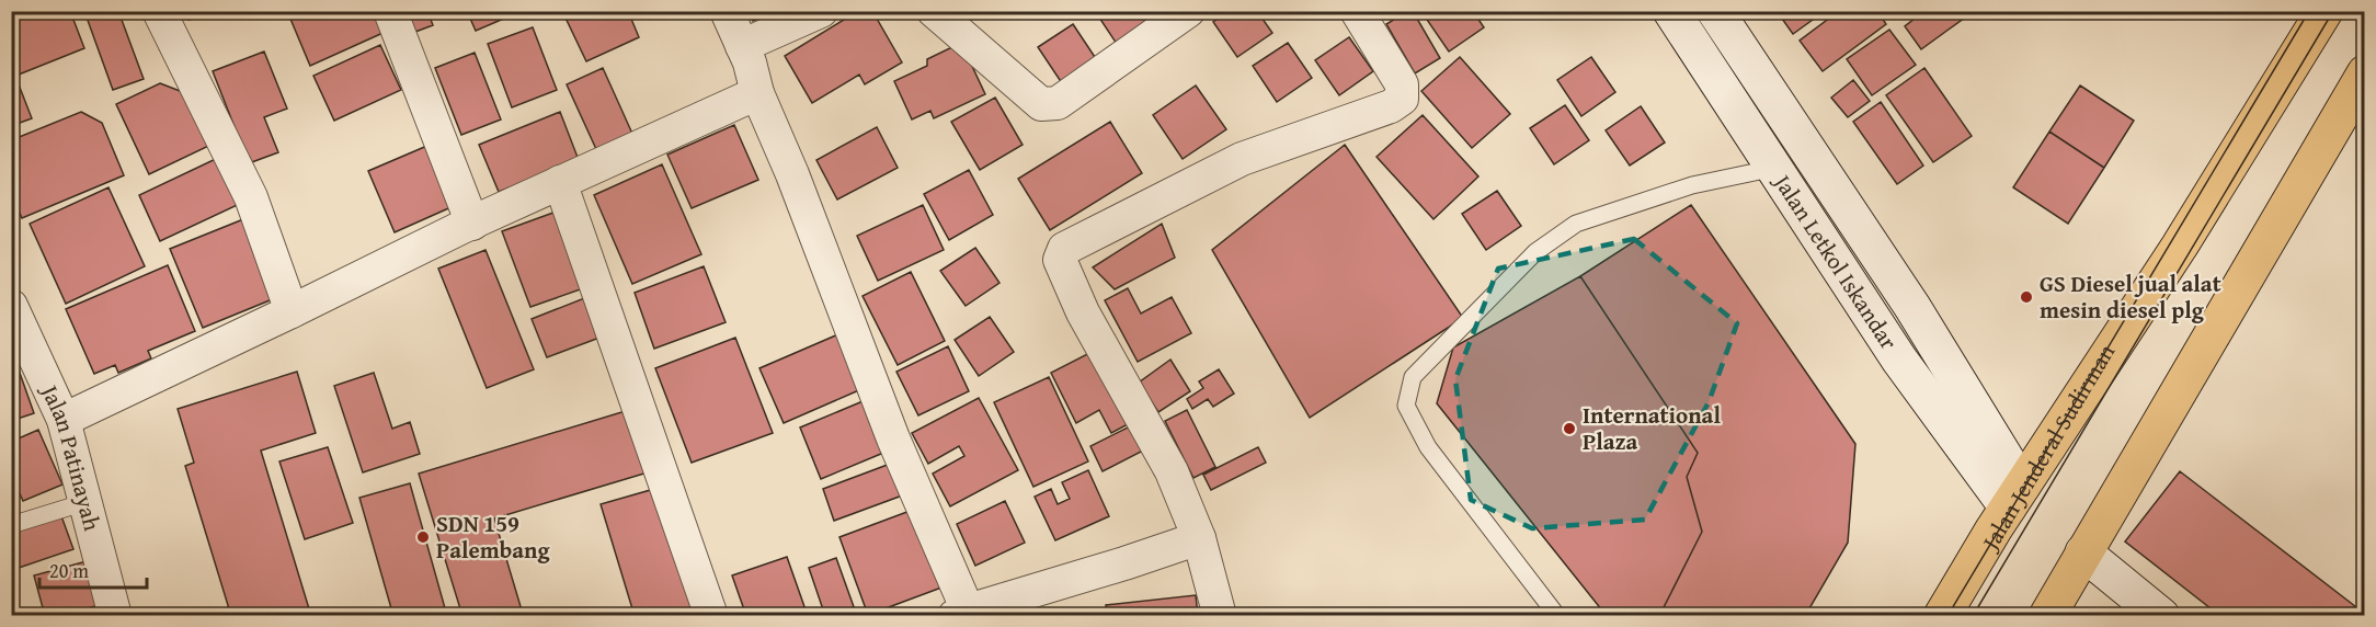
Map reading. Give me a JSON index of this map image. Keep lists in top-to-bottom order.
{
  "streets": {
    "highway": ["Jalan Jenderal Sudirman"],
    "main road": ["Jalan Letkol Iskandar"],
    "street": ["Jalan Patinayah"]
  },
  "crossings": [
    ["Jalan Letkol Iskandar", "Jalan Jenderal Sudirman"]
  ],
  "places": ["GS Diesel jual alat mesin diesel plg", "International Plaza", "SDN 159 Palembang"],
  "scale_bar": "20 m"
}
